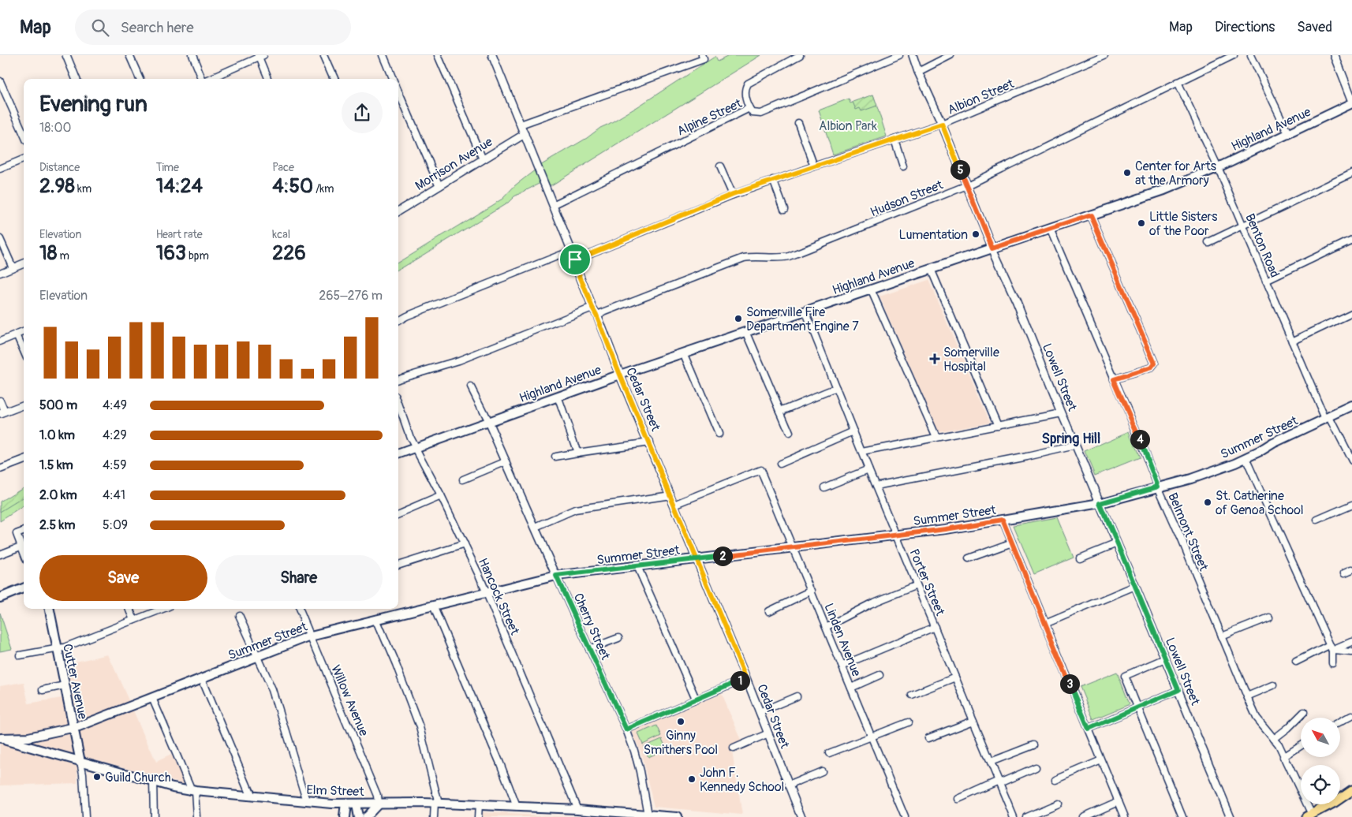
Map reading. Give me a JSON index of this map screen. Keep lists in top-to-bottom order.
{
  "streets": {
    "main road": [
      "Highland Avenue",
      "Summer Street",
      "Cutter Avenue",
      "Elm Street"
    ],
    "street": [
      "Albion Street",
      "Alpine Street",
      "Morrison Avenue",
      "Hudson Street",
      "Benton Road",
      "Lowell Street",
      "Cedar Street",
      "Belmont Street",
      "Porter Street",
      "Hancock Street",
      "Cherry Street",
      "Linden Avenue",
      "Willow Avenue"
    ]
  },
  "crossings": [
    ["Albion Street", "Lowell Street"],
    ["Albion Street", "Cedar Street"],
    ["Alpine Street", "Cedar Street"],
    ["Highland Avenue", "Benton Road"],
    ["Highland Avenue", "Lowell Street"],
    ["Highland Avenue", "Cedar Street"],
    ["Highland Avenue", "Belmont Street"],
    ["Highland Avenue", "Porter Street"],
    ["Highland Avenue", "Hancock Street"],
    ["Highland Avenue", "Cherry Street"],
    ["Morrison Avenue", "Cedar Street"],
    ["Hudson Street", "Benton Road"],
    ["Hudson Street", "Lowell Street"],
    ["Hudson Street", "Cedar Street"],
    ["Benton Road", "Summer Street"],
    ["Lowell Street", "Summer Street"],
    ["Cedar Street", "Summer Street"],
    ["Cedar Street", "Linden Avenue"],
    ["Summer Street", "Belmont Street"],
    ["Summer Street", "Porter Street"],
    ["Summer Street", "Hancock Street"],
    ["Summer Street", "Cherry Street"],
    ["Summer Street", "Linden Avenue"],
    ["Summer Street", "Cutter Avenue"],
    ["Summer Street", "Willow Avenue"],
    ["Summer Street", "Elm Street"],
    ["Hancock Street", "Elm Street"],
    ["Cherry Street", "Elm Street"],
    ["Cutter Avenue", "Elm Street"],
    ["Willow Avenue", "Elm Street"]
  ],
  "districts": ["Spring Hill"],
  "parks": ["Albion Park"],
  "places": {
    "other": [
      "Center for Arts at the Armory",
      "Little Sisters of the Poor",
      "Lumentation",
      "Somerville Fire Department Engine 7",
      "St. Catherine of Genoa School",
      "Ginny Smithers Pool",
      "Guild Church",
      "John F. Kennedy School"
    ],
    "health": ["Somerville Hospital"]
  },
  "north": "top left",
  "page": {
    "header": "Map",
    "search": "Search here",
    "nav": ["Map", "Directions", "Saved"],
    "heading": ["Evening run", "18:00"],
    "stats": [
      ["Distance", "2.98 km"],
      ["Time", "14:24"],
      ["Pace", "4:50 /km"],
      ["Elevation", "18 m"],
      ["Heart rate", "163 bpm"],
      ["kcal", "226"]
    ],
    "pins": [
      "5",
      "4",
      "2",
      "1",
      "3"
    ],
    "chart": ["Elevation", "265–276 m"],
    "list": [
      {
        "name": "500 m",
        "note": "4:49"
      },
      {
        "name": "1.0 km",
        "note": "4:29"
      },
      {
        "name": "1.5 km",
        "note": "4:59"
      },
      {
        "name": "2.0 km",
        "note": "4:41"
      },
      {
        "name": "2.5 km",
        "note": "5:09"
      }
    ],
    "buttons": ["Save", "Share"]
  }
}
